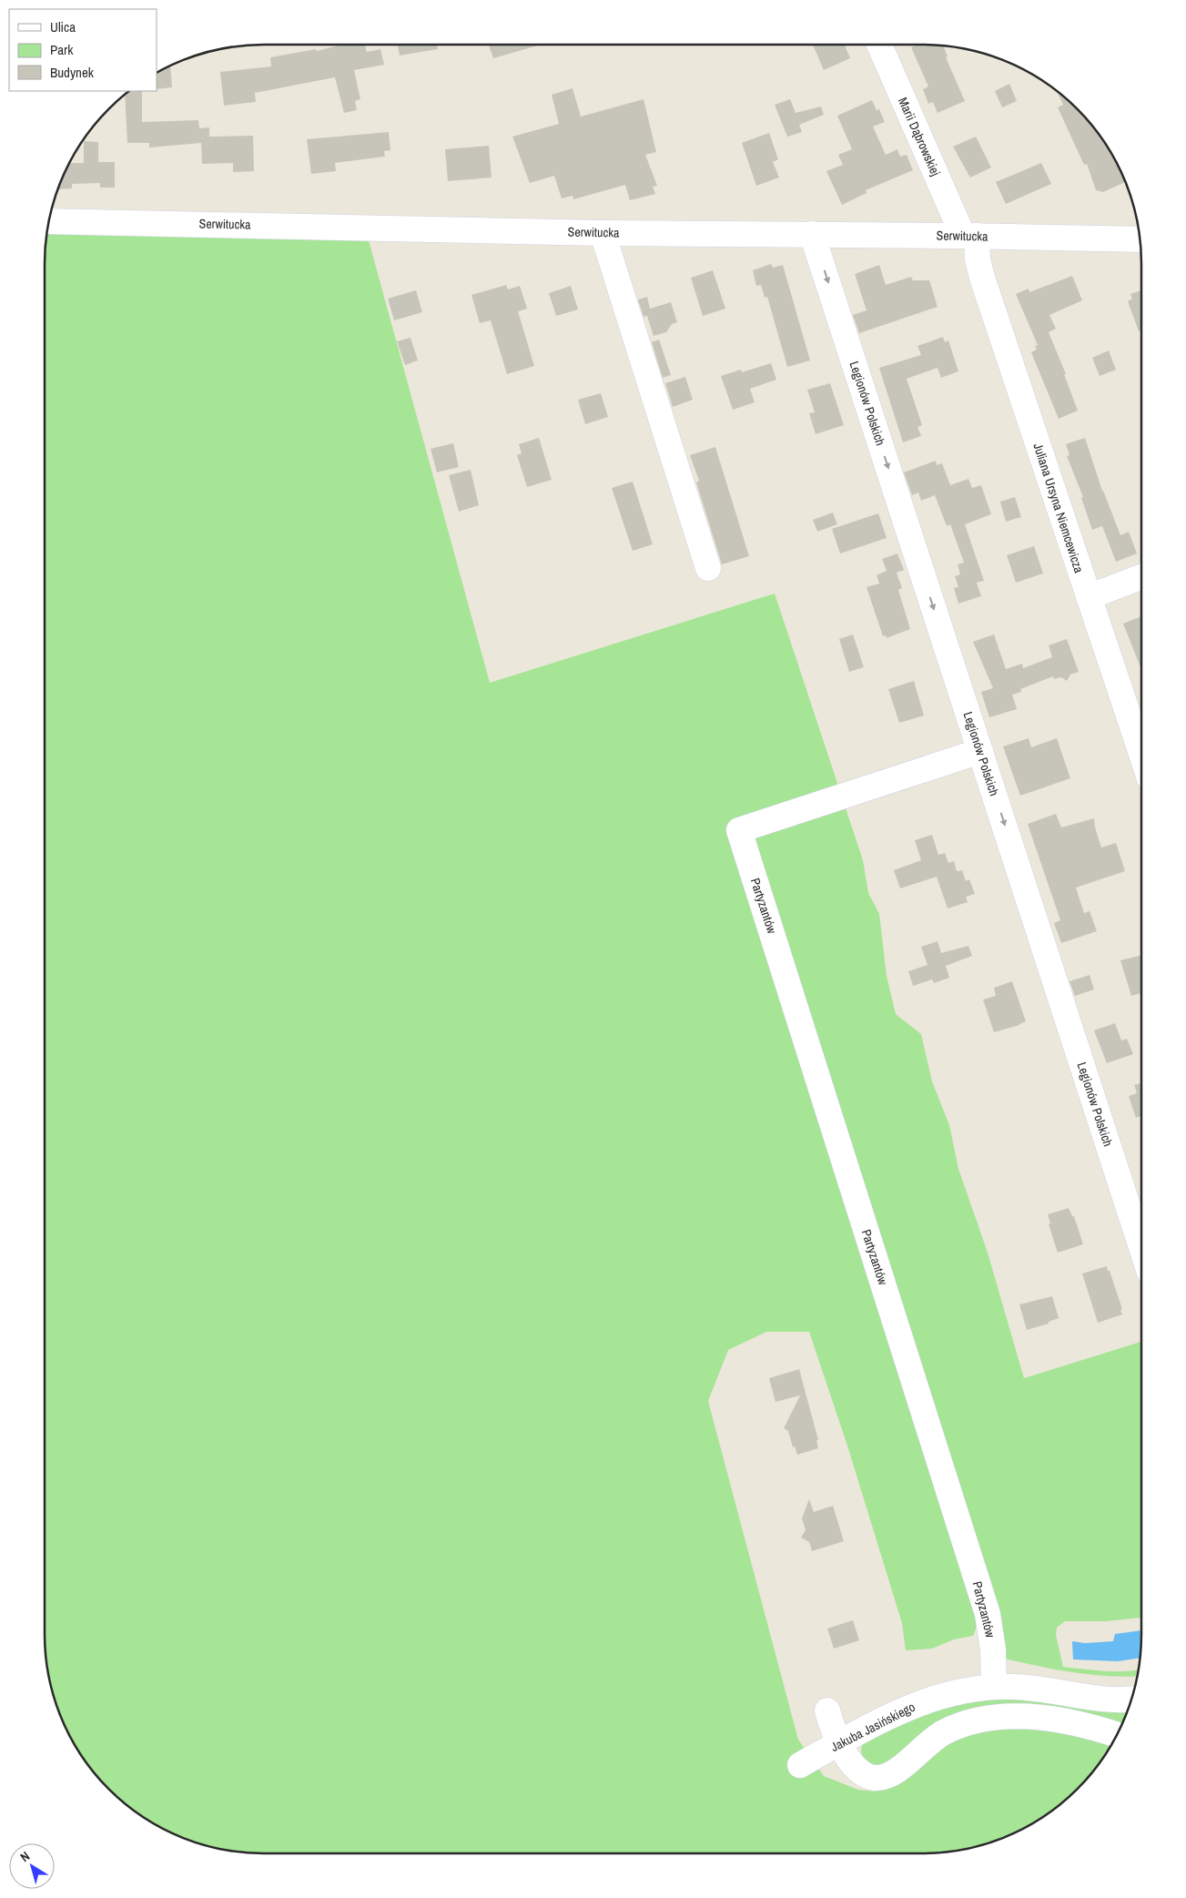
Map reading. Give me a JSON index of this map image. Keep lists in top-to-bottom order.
{
  "streets": {
    "street": [
      "Marii Dąbrowskiej",
      "Serwitucka",
      "Legionów Polskich",
      "Juliana Ursyna Niemcewicza",
      "Partyzantów",
      "Jakuba Jasińskiego"
    ]
  },
  "crossings": [
    ["Marii Dąbrowskiej", "Serwitucka"],
    ["Marii Dąbrowskiej", "Juliana Ursyna Niemcewicza"],
    ["Serwitucka", "Legionów Polskich"],
    ["Serwitucka", "Juliana Ursyna Niemcewicza"],
    ["Legionów Polskich", "Partyzantów"],
    ["Partyzantów", "Jakuba Jasińskiego"]
  ],
  "one_way": ["Legionów Polskich"],
  "legend": ["Ulica", "Park", "Budynek"],
  "north": "top left"
}
